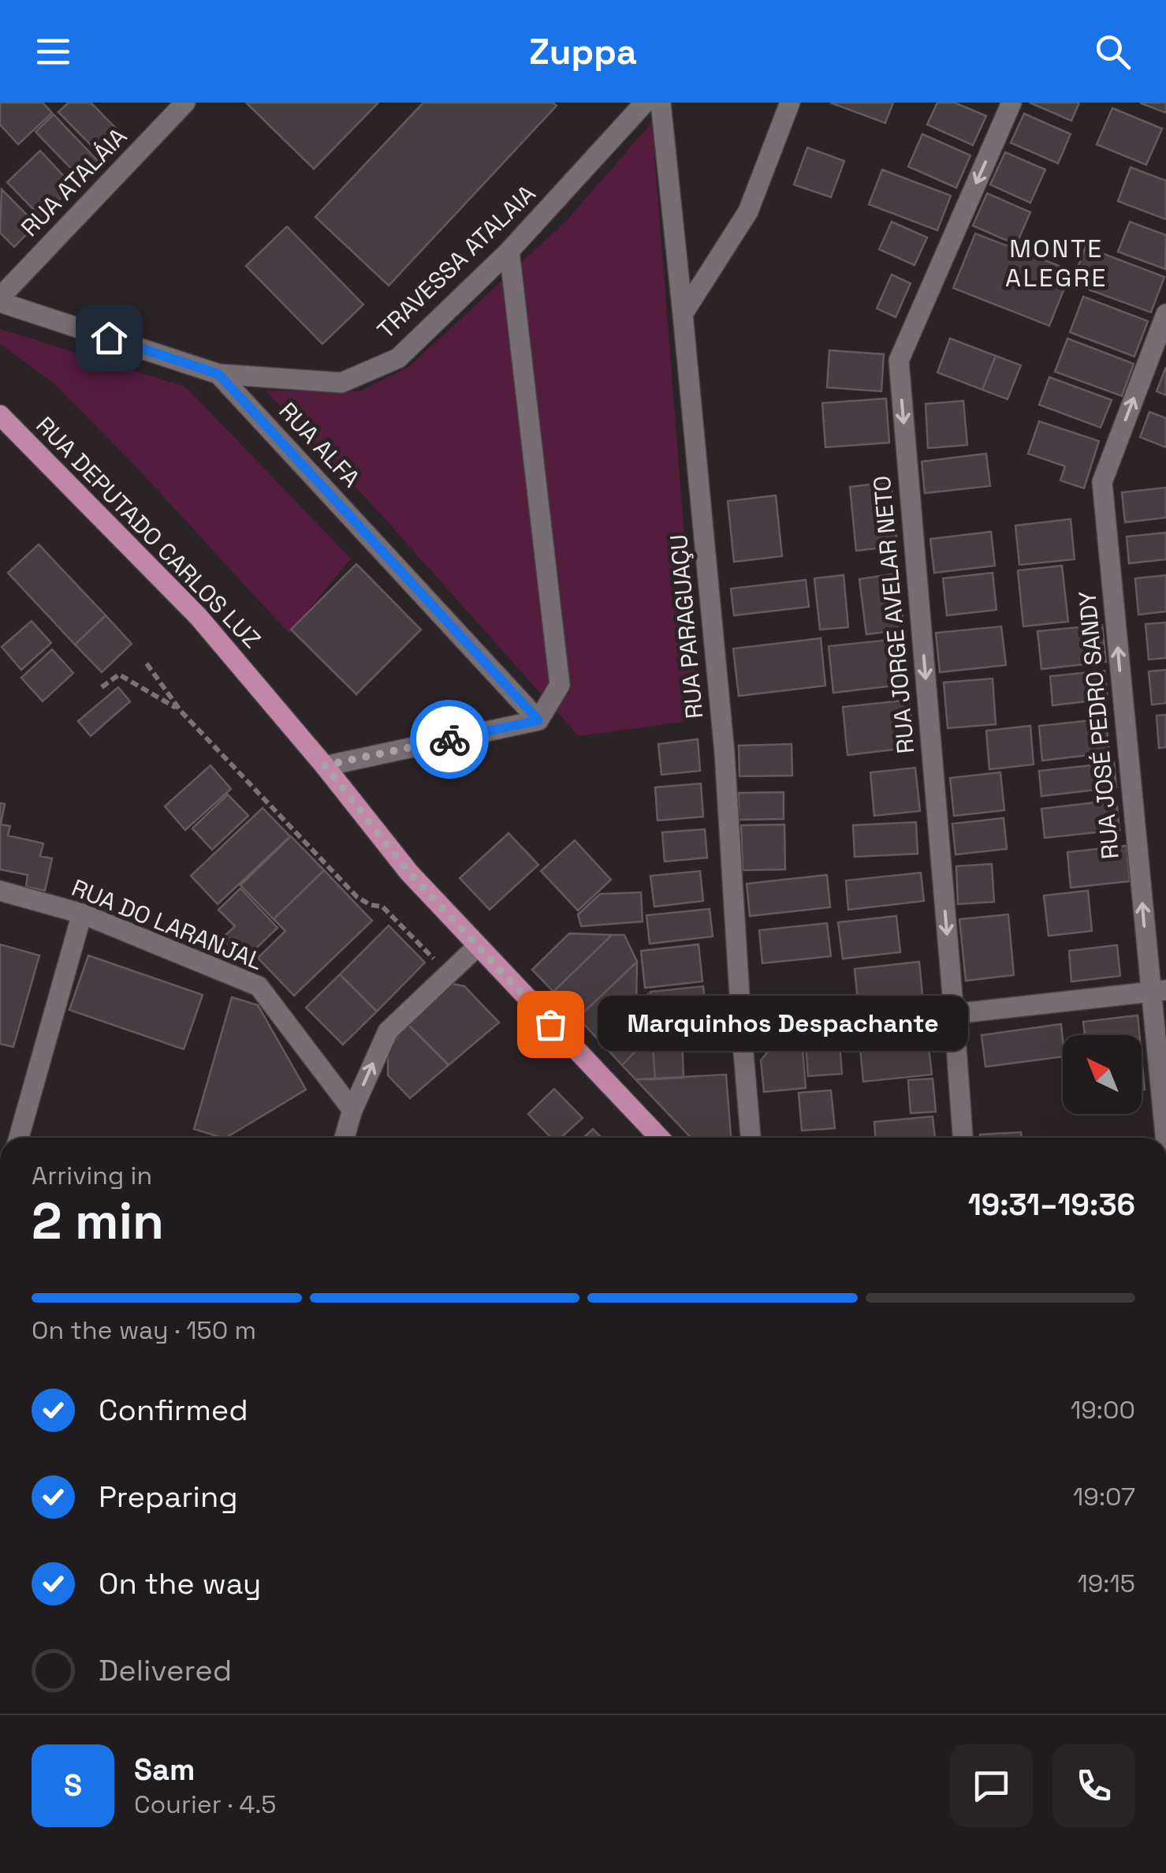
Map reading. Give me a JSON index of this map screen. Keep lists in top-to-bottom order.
{
  "streets": {
    "main road": ["RUA DEPUTADO CARLOS LUZ"],
    "street": [
      "RUA ATALÁIA",
      "TRAVESSA ATALAIA",
      "RUA ALFA",
      "RUA JORGE AVELAR NETO",
      "RUA PARAGUAÇU",
      "RUA JOSÉ PEDRO SANDY",
      "RUA DO LARANJAL"
    ]
  },
  "crossings": [
    ["RUA ATALÁIA", "RUA ALFA"],
    ["TRAVESSA ATALAIA", "RUA ALFA"]
  ],
  "one_way": ["RUA JORGE AVELAR NETO", "RUA JOSÉ PEDRO SANDY"],
  "districts": ["MONTE ALEGRE"],
  "places": ["Marquinhos Despachante"],
  "north": "top left",
  "page": {
    "header": "Zuppa",
    "bubble": "Marquinhos Despachante",
    "heading": ["2 min", "Arriving in", "19:31–19:36"],
    "panel": ["Sam", "Courier · 4.5"],
    "bar": "On the way · 150 m",
    "list": [
      ["Confirmed", "19:00"],
      ["Preparing", "19:07"],
      ["On the way", "19:15"],
      "Delivered"
    ],
    "round": "S"
  }
}
